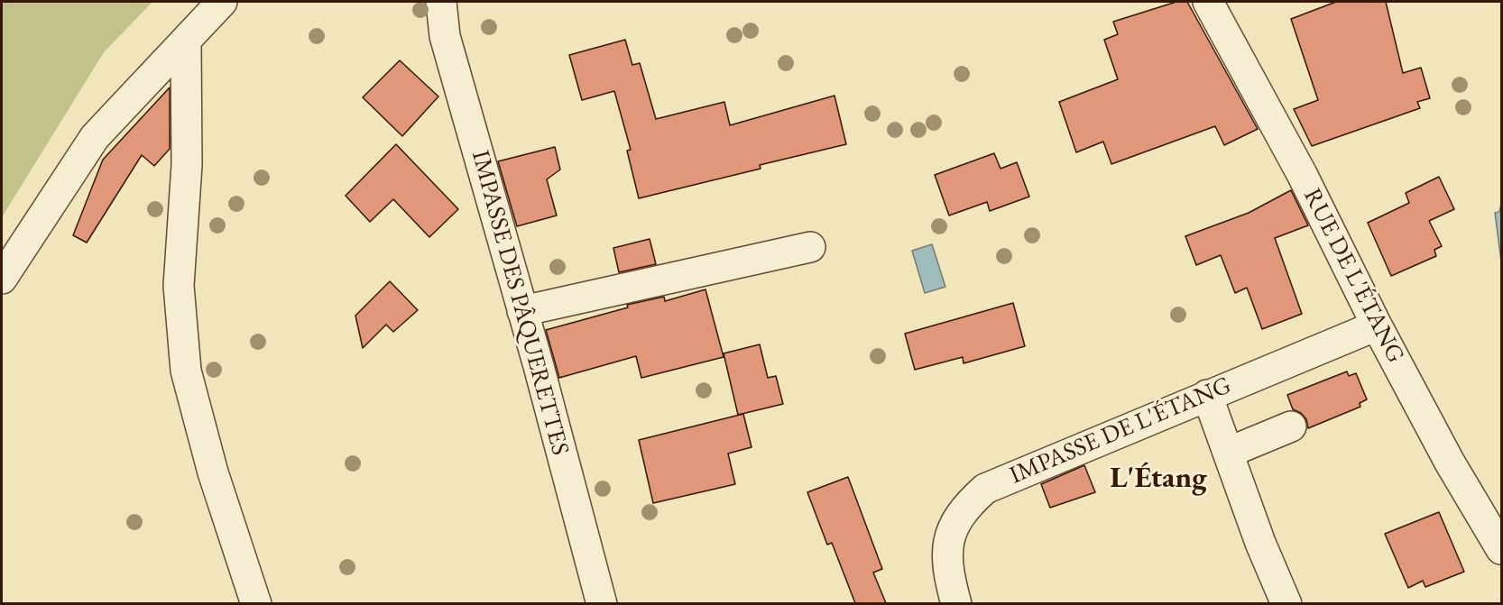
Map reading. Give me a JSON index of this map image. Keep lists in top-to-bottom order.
{
  "streets": {
    "street": ["RUE DE L'ÉTANG", "IMPASSE DES PÂQUERETTES", "IMPASSE DE L'ÉTANG"]
  },
  "crossings": [
    ["RUE DE L'ÉTANG", "IMPASSE DE L'ÉTANG"]
  ],
  "districts": ["L'Étang"]
}
